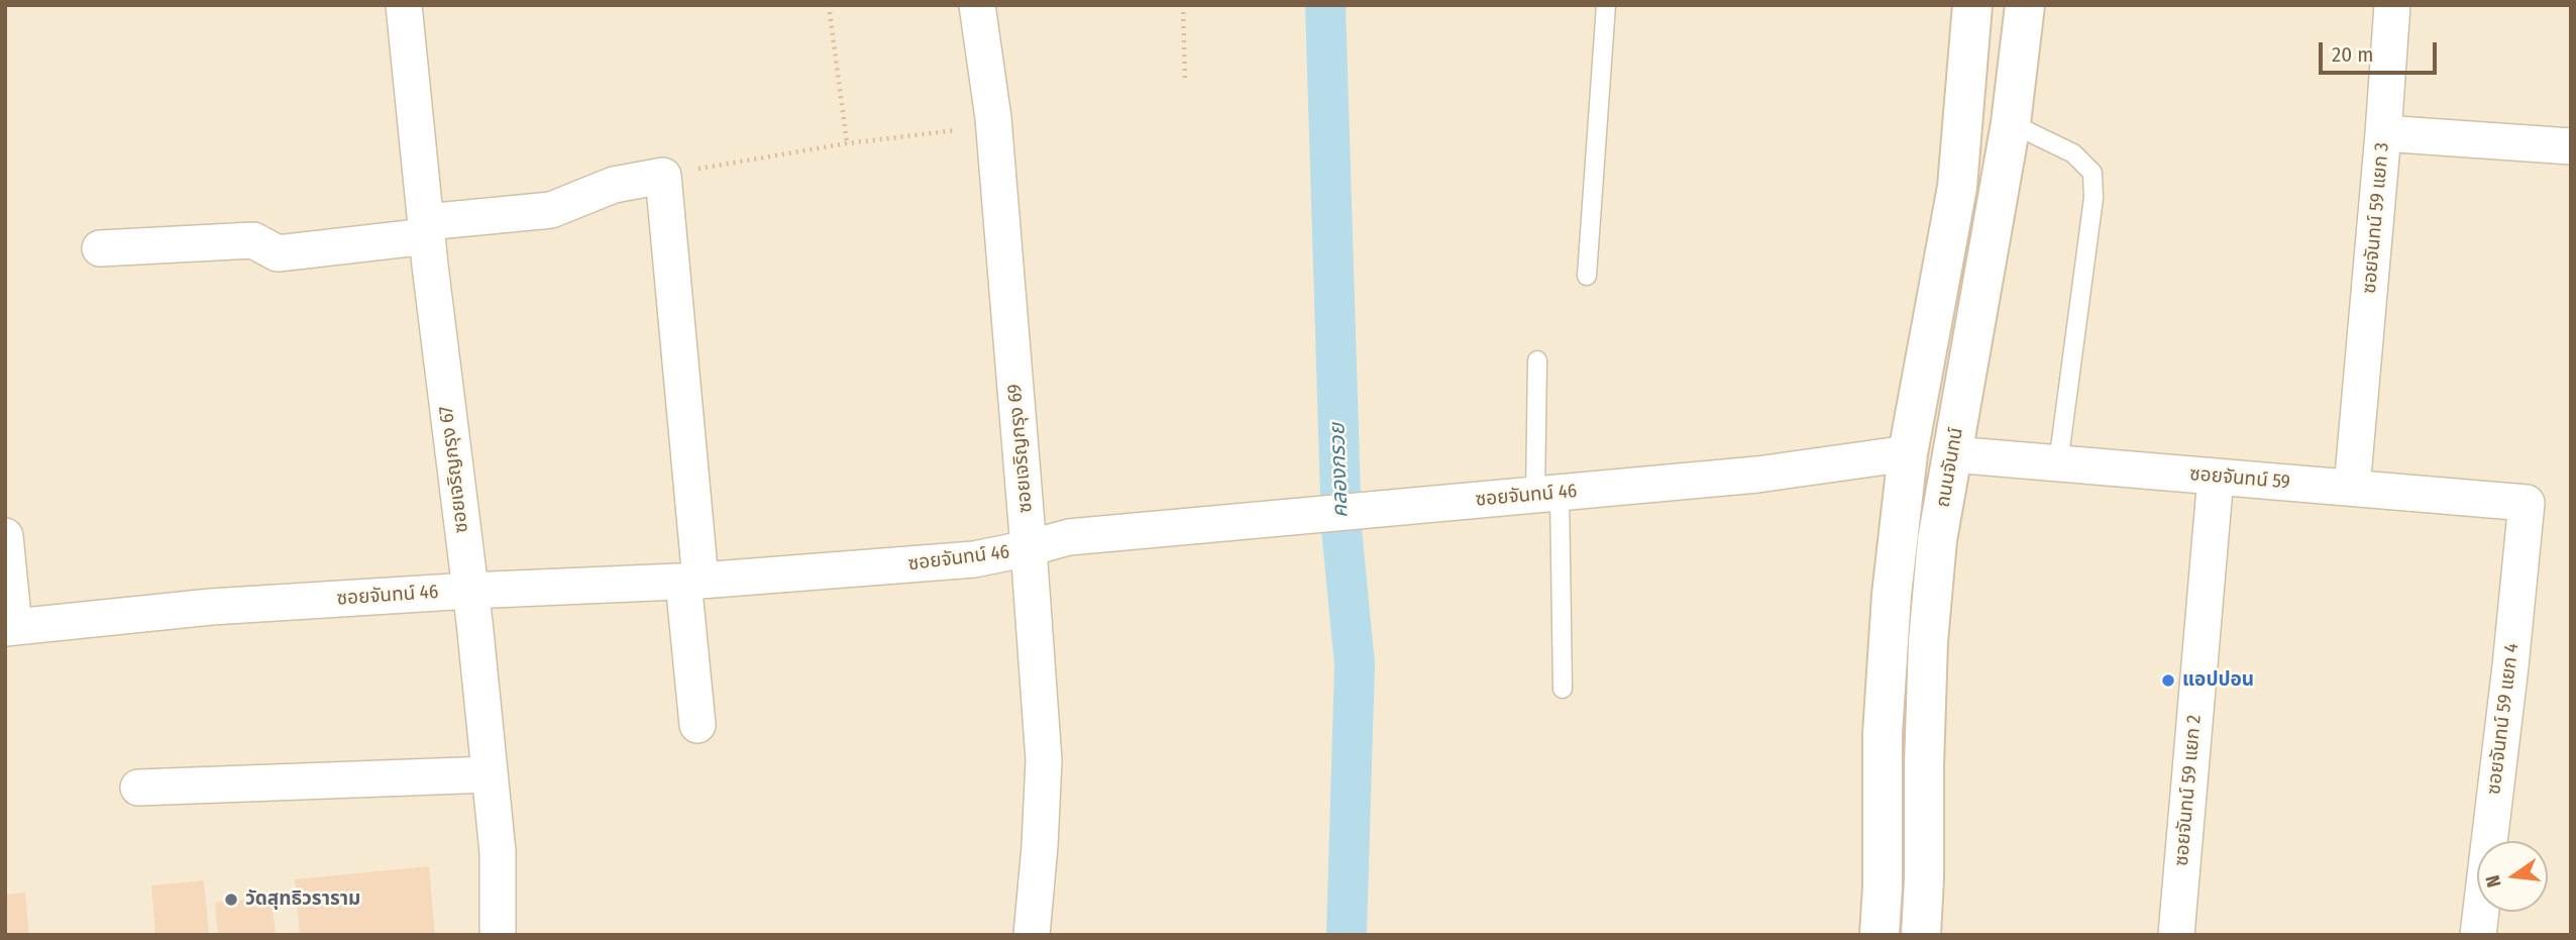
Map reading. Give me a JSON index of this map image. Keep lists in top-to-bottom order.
{
  "streets": {
    "main road": ["ถนนจันทน์"],
    "street": [
      "ซอยจันทน์ 59 แยก 3",
      "ซอยเจริญกรุง 69",
      "ซอยเจริญกรุง 67",
      "ซอยจันทน์ 59",
      "ซอยจันทน์ 46",
      "ซอยจันทน์ 59 แยก 4",
      "ซอยจันทน์ 59 แยก 2"
    ]
  },
  "crossings": [
    ["ซอยจันทน์ 59 แยก 3", "ซอยจันทน์ 59"],
    ["ซอยเจริญกรุง 69", "ซอยจันทน์ 46"],
    ["ถนนจันทน์", "ซอยจันทน์ 59"],
    ["ซอยเจริญกรุง 67", "ซอยจันทน์ 46"],
    ["ซอยจันทน์ 59", "ซอยจันทน์ 59 แยก 4"],
    ["ซอยจันทน์ 59", "ซอยจันทน์ 59 แยก 2"]
  ],
  "water": ["คลองกรวย"],
  "places": ["แอปปอน", "วัดสุทธิวราราม"],
  "scale_bar": "20 m",
  "north": "left"
}
